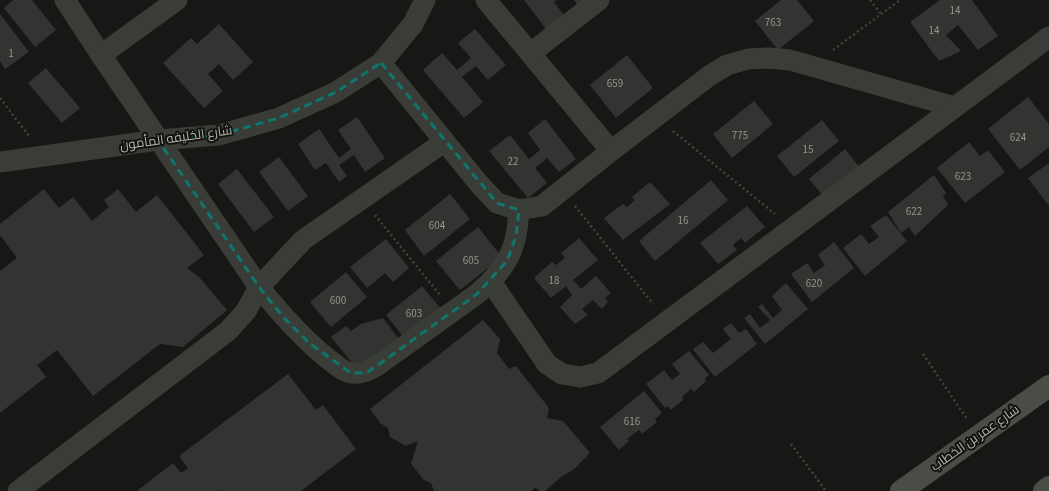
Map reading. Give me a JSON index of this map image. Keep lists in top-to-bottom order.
{
  "streets": {
    "street": ["شارع الخليفه المأمون", "شارع عمر بن الخطاب"]
  },
  "house_numbers": [
    "14",
    "763",
    "14",
    "1",
    "659",
    "775",
    "624",
    "15",
    "22",
    "623",
    "622",
    "16",
    "604",
    "605",
    "18",
    "620",
    "600",
    "603",
    "616"
  ]
}
